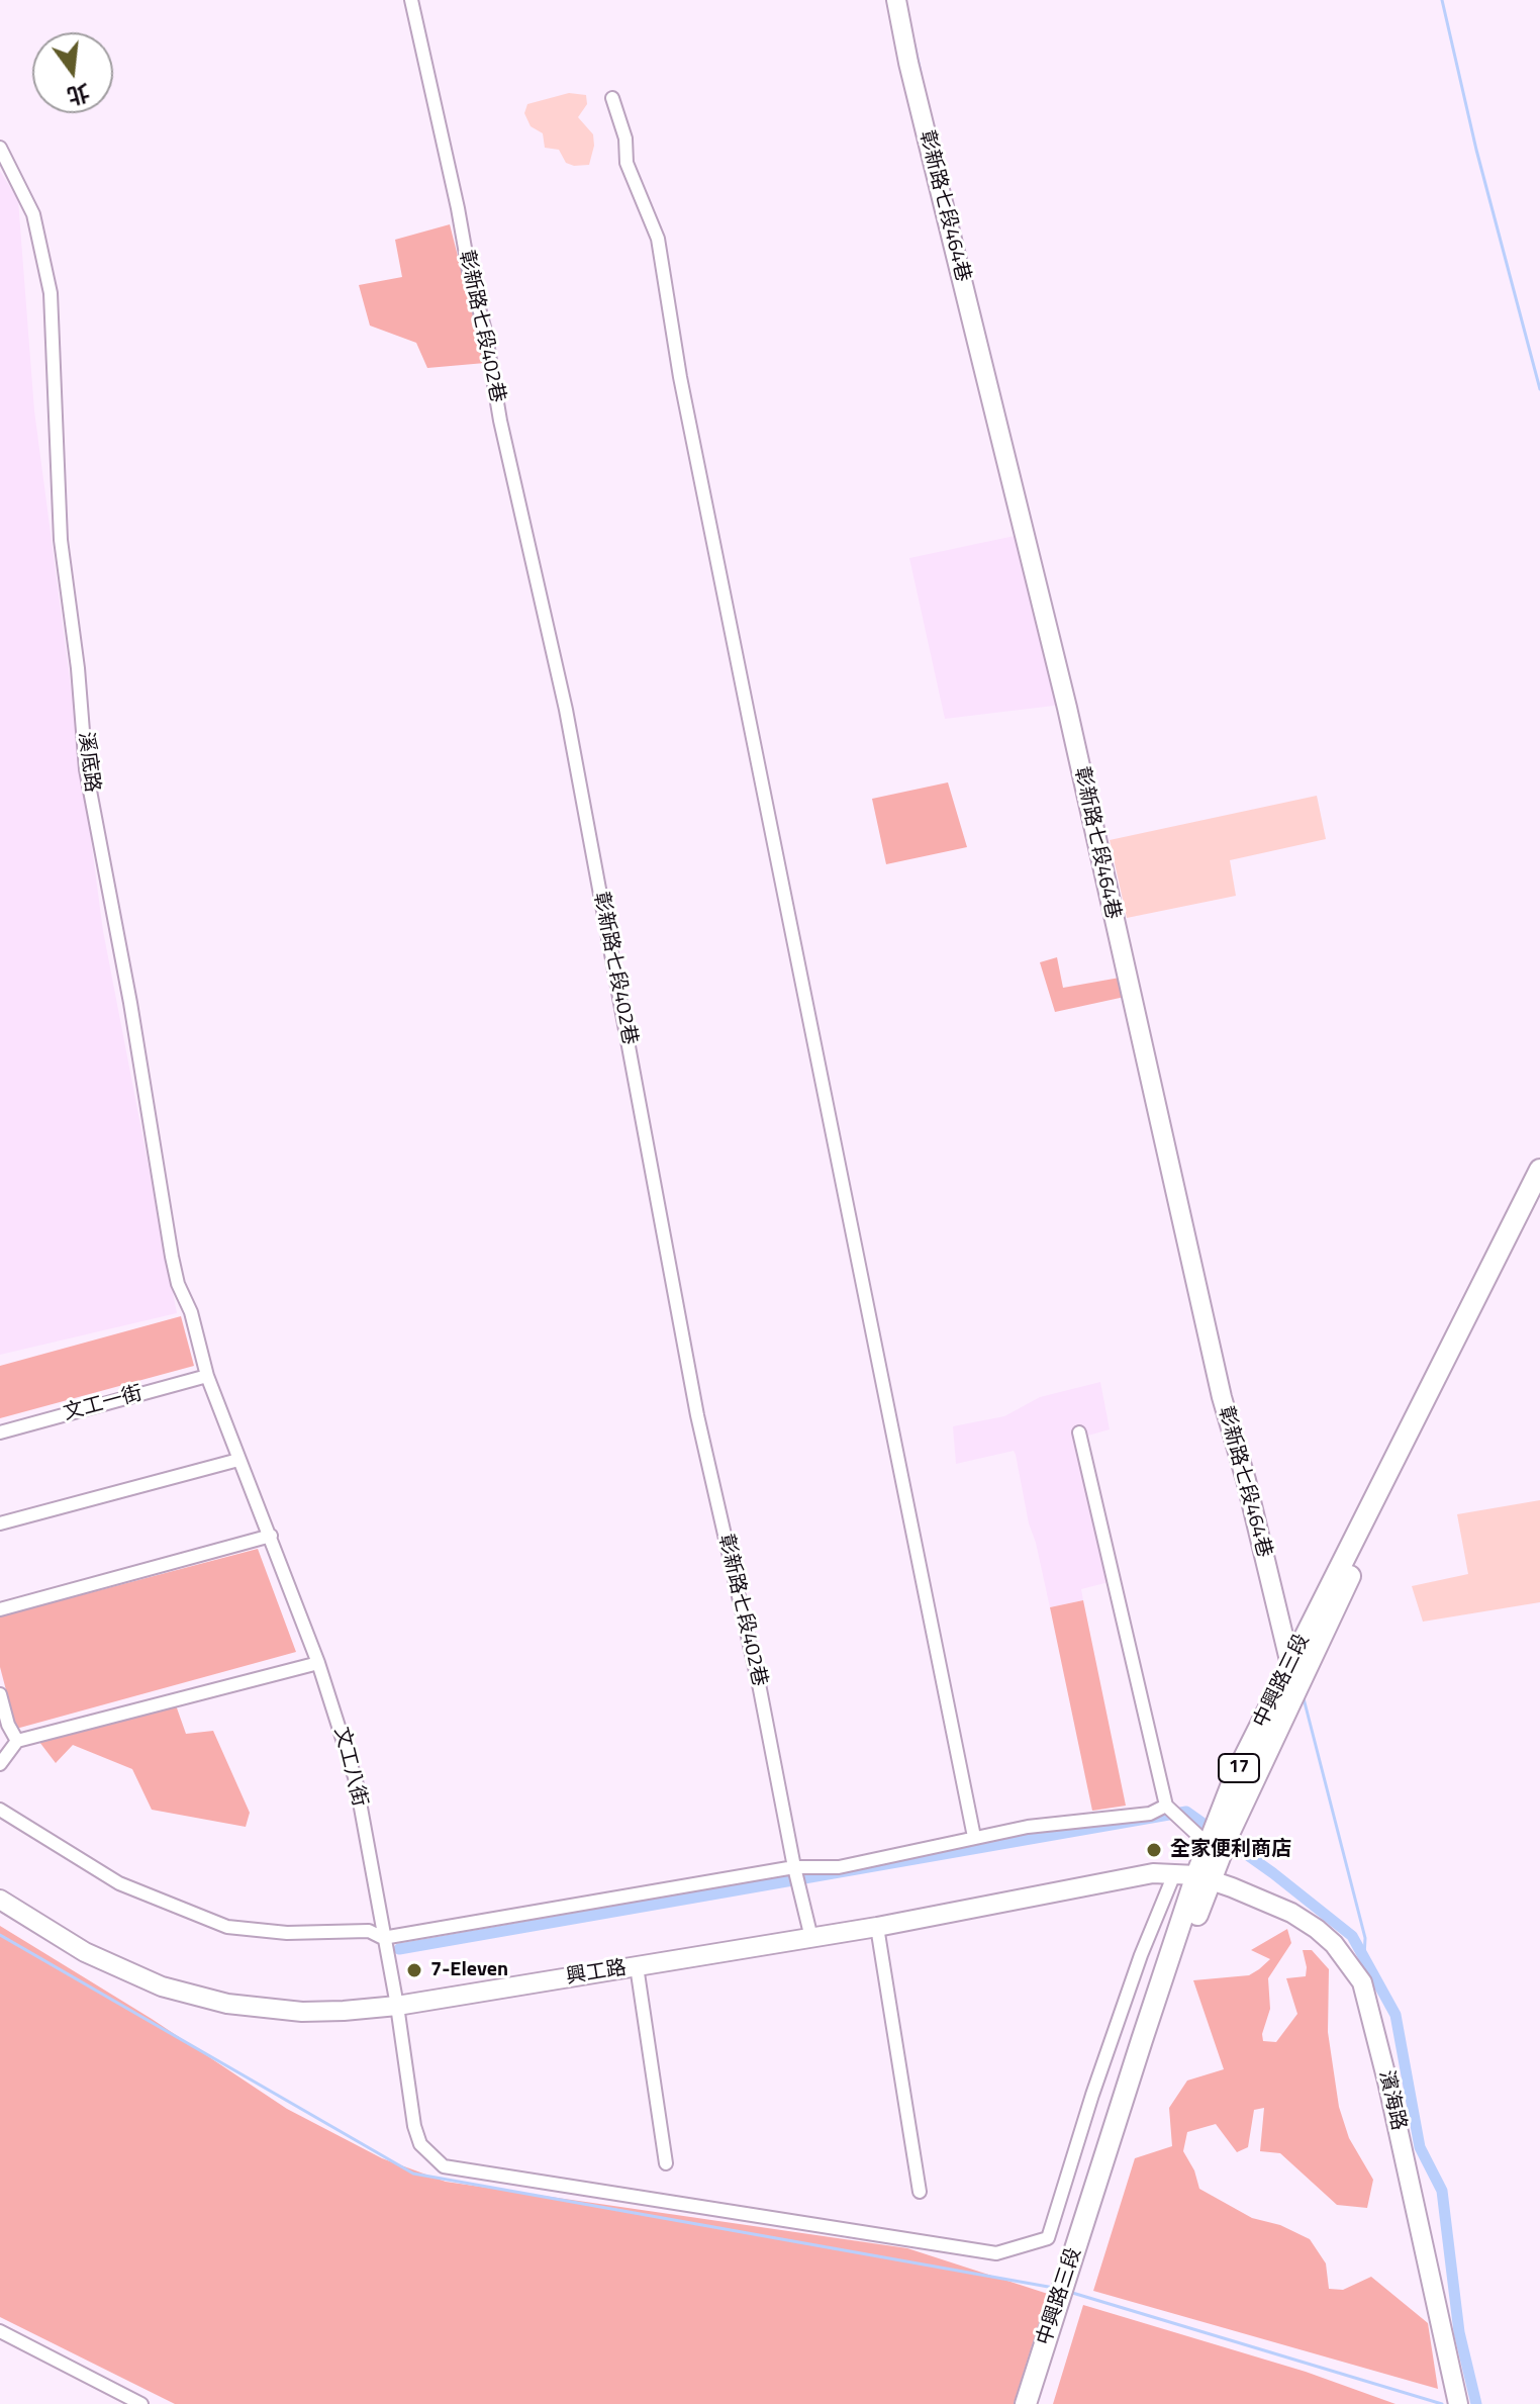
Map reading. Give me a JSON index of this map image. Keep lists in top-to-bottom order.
{
  "streets": {
    "main road": ["中興路三段", "17"],
    "street": [
      "彰新路七段464巷",
      "彰新路七段402巷",
      "溪底路",
      "文工一街",
      "文工八街",
      "興工路",
      "濱海路"
    ]
  },
  "crossings": [
    ["彰新路七段464巷", "中興路三段"],
    ["彰新路七段402巷", "興工路"],
    ["溪底路", "文工一街"],
    ["溪底路", "文工八街"],
    ["文工一街", "文工八街"],
    ["中興路三段", "興工路"],
    ["中興路三段", "濱海路"],
    ["文工八街", "興工路"],
    ["興工路", "濱海路"]
  ],
  "places": ["全家便利商店", "7-Eleven"],
  "north": "bottom"
}
